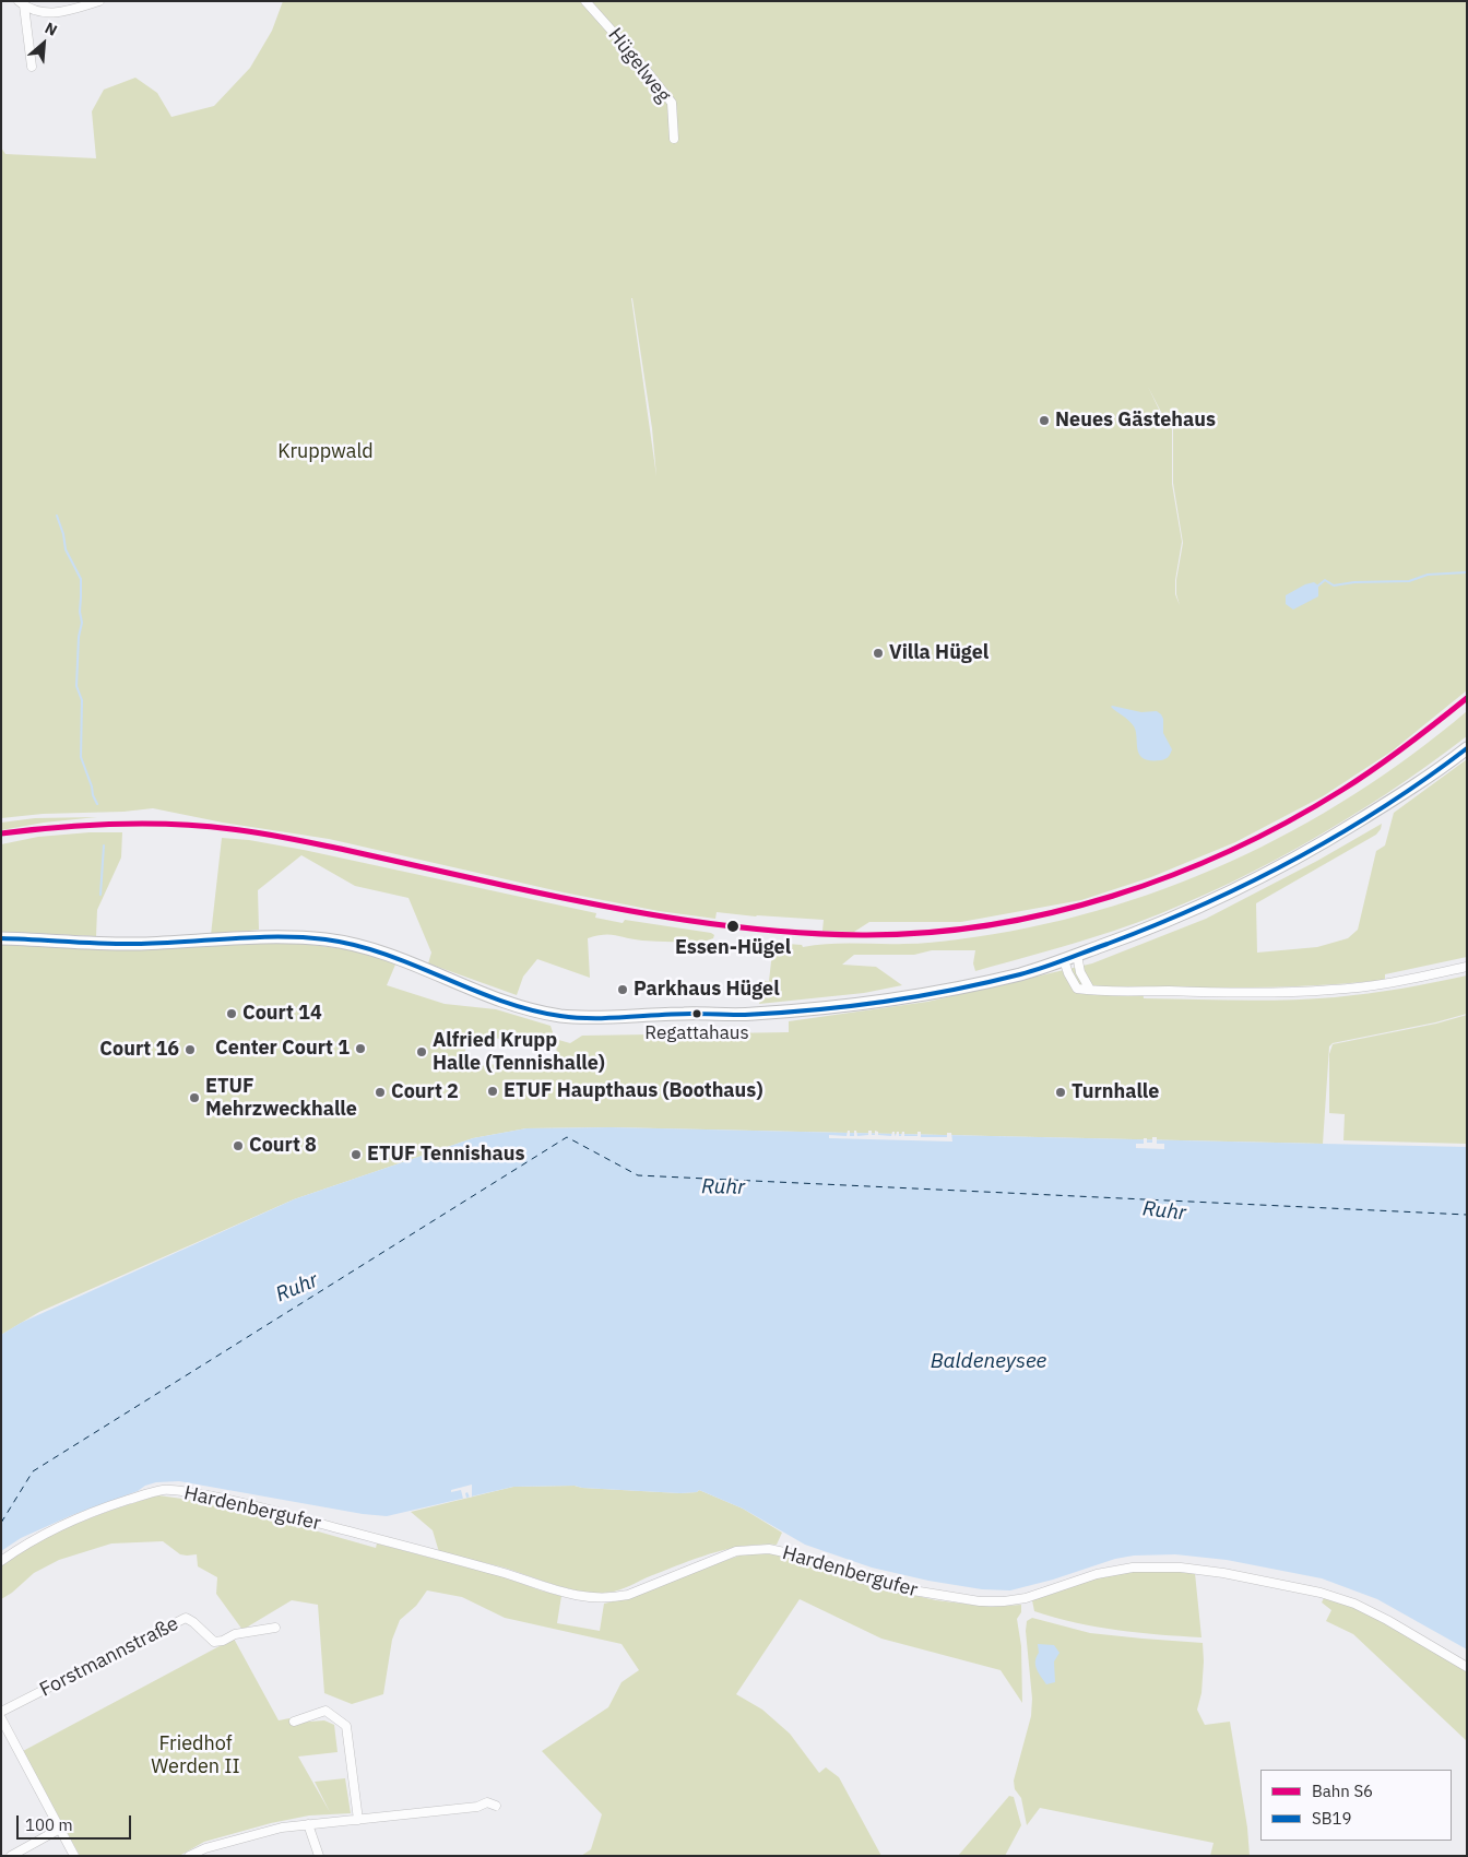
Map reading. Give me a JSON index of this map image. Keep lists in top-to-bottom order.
{
  "streets": {
    "street": ["Hügelweg", "Hardenbergufer", "Forstmannstraße"]
  },
  "water": ["Ruhr", "Baldeneysee"],
  "parks": ["Kruppwald", "Friedhof Werden II"],
  "places": [
    "Neues Gästehaus",
    "Villa Hügel",
    "Essen-Hügel",
    "Parkhaus Hügel",
    "Court 14",
    "Regattahaus",
    "Center Court 1",
    "Court 16",
    "Alfried Krupp Halle (Tennishalle)",
    "ETUF Haupthaus (Boothaus)",
    "Court 2",
    "Turnhalle",
    "ETUF Mehrzweckhalle",
    "Court 8",
    "ETUF Tennishaus"
  ],
  "lines": ["rail line S6", "transit line SB19"],
  "legend": ["Bahn S6", "SB19"],
  "scale_bar": "100 m",
  "north": "top right"
}
